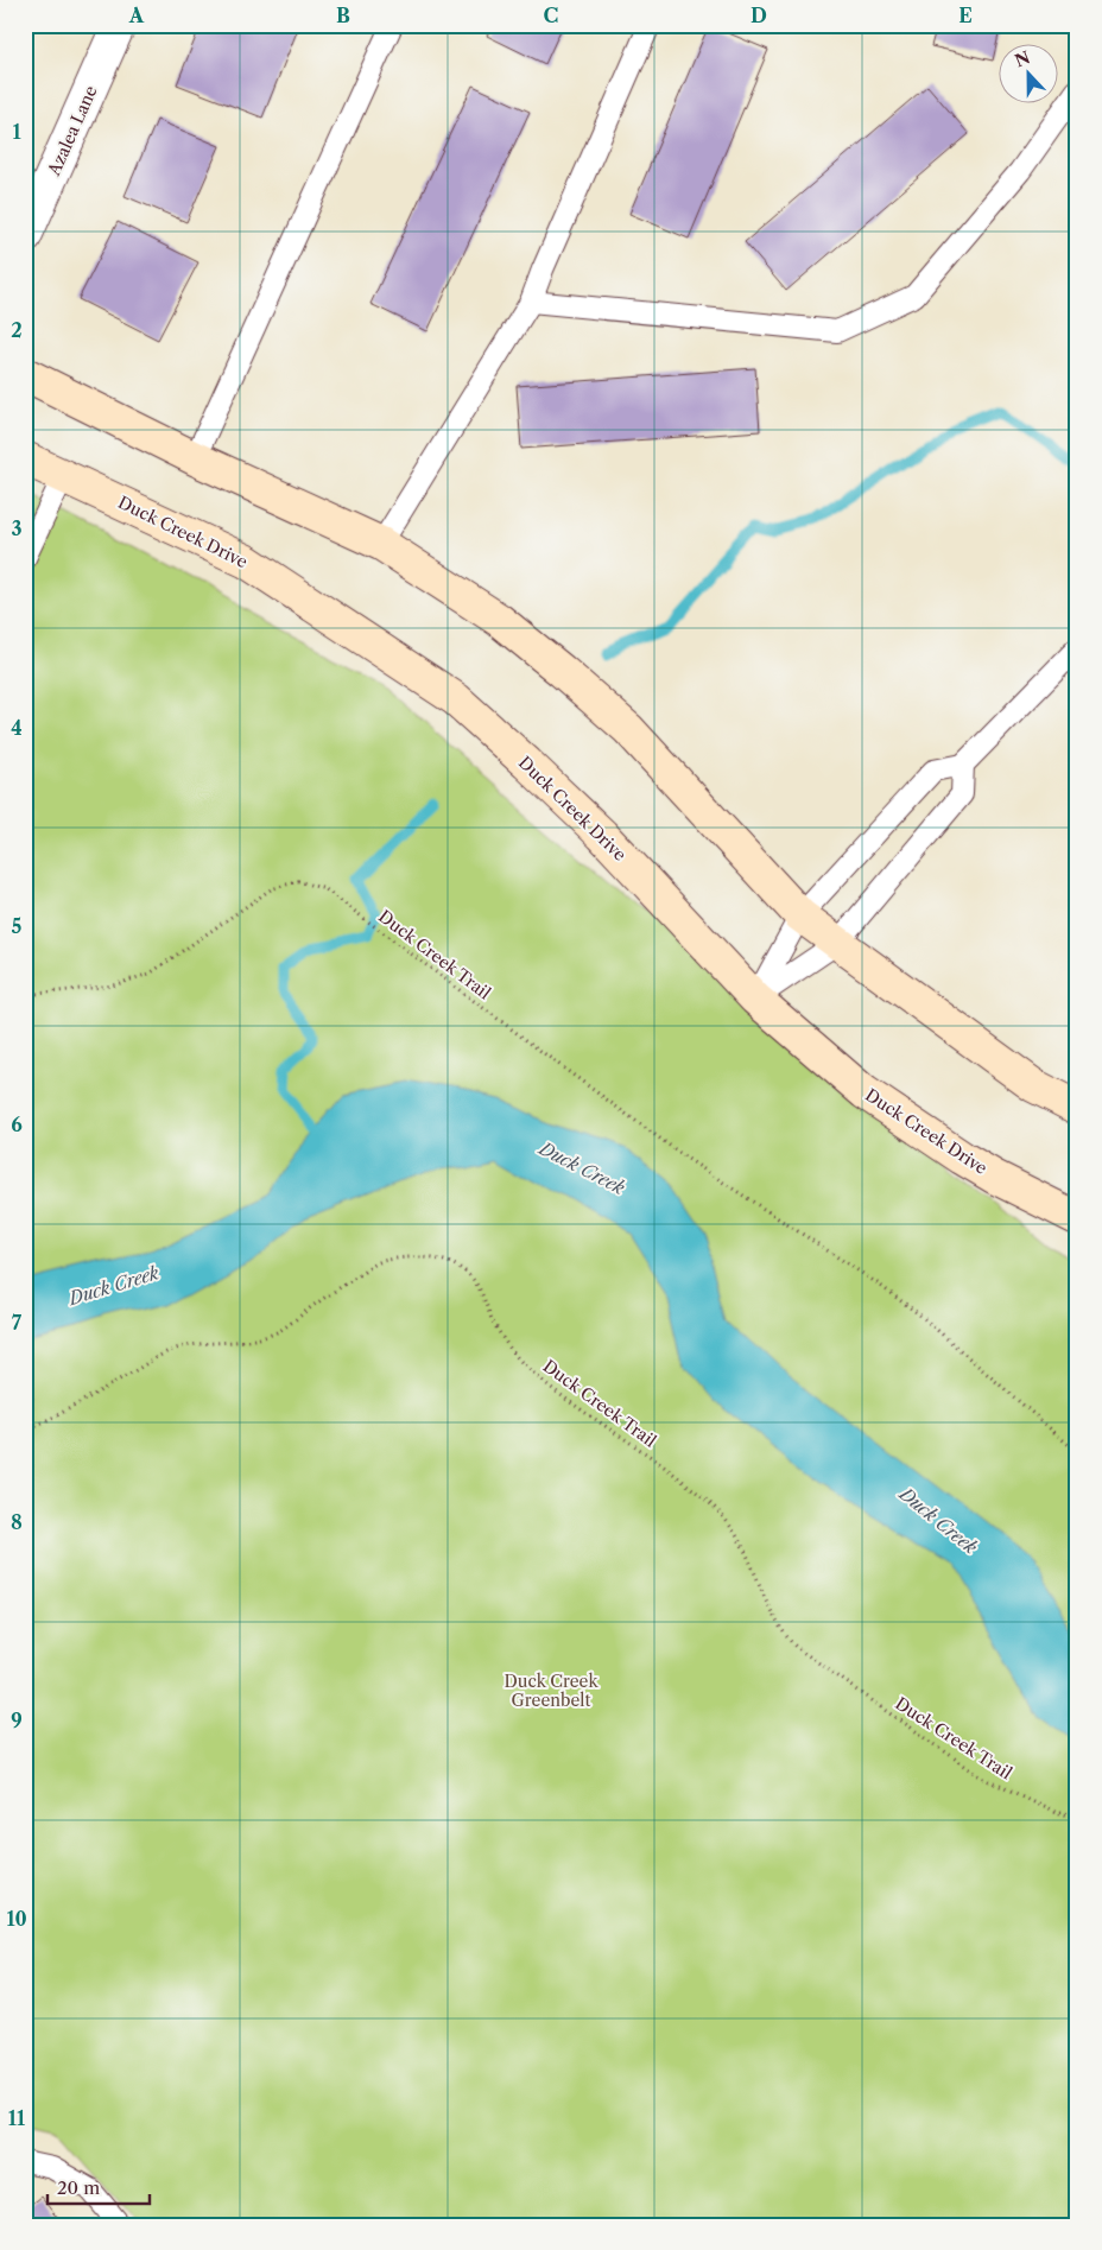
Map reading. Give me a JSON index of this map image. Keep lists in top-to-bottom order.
{
  "streets": {
    "main road": ["Duck Creek Drive"],
    "street": ["Azalea Lane"],
    "path": ["Duck Creek Trail"]
  },
  "water": ["Duck Creek"],
  "parks": ["Duck Creek Greenbelt"],
  "scale_bar": "20 m",
  "north": "top",
  "grid": {
    "columns": [
      "A",
      "B",
      "C",
      "D",
      "E"
    ],
    "rows": [
      "1",
      "2",
      "3",
      "4",
      "5",
      "6",
      "7",
      "8",
      "9",
      "10",
      "11"
    ]
  }
}
